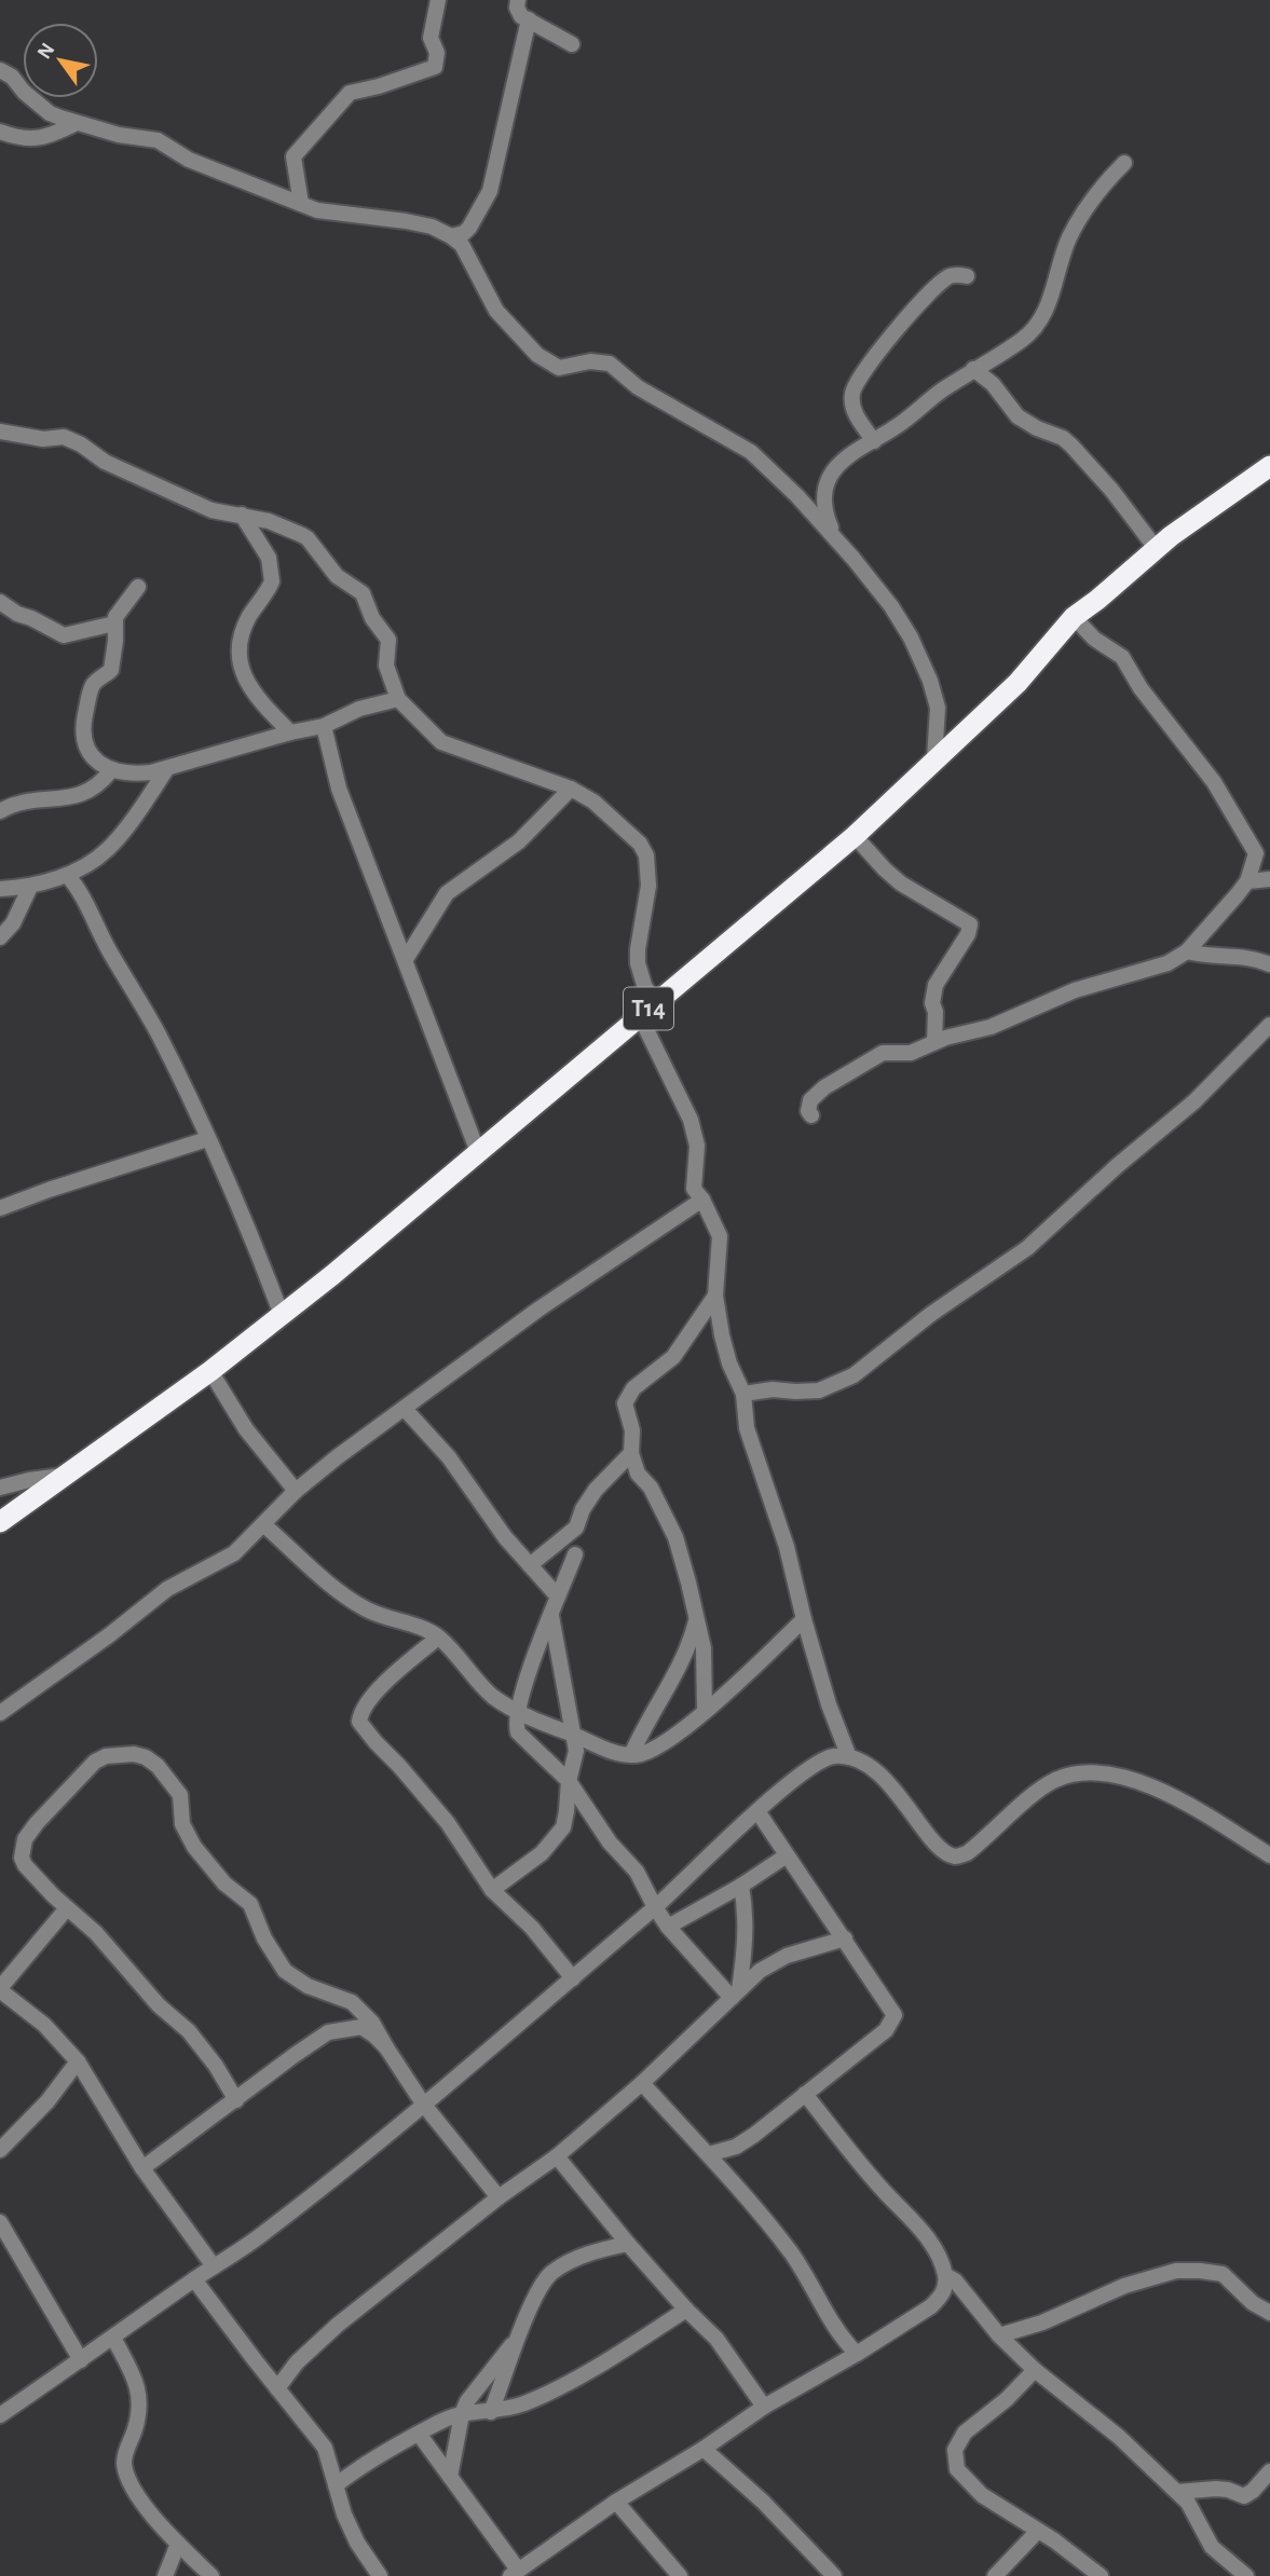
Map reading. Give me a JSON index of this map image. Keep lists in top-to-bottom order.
{
  "streets": {
    "highway": ["T14"]
  },
  "north": "top left"
}
